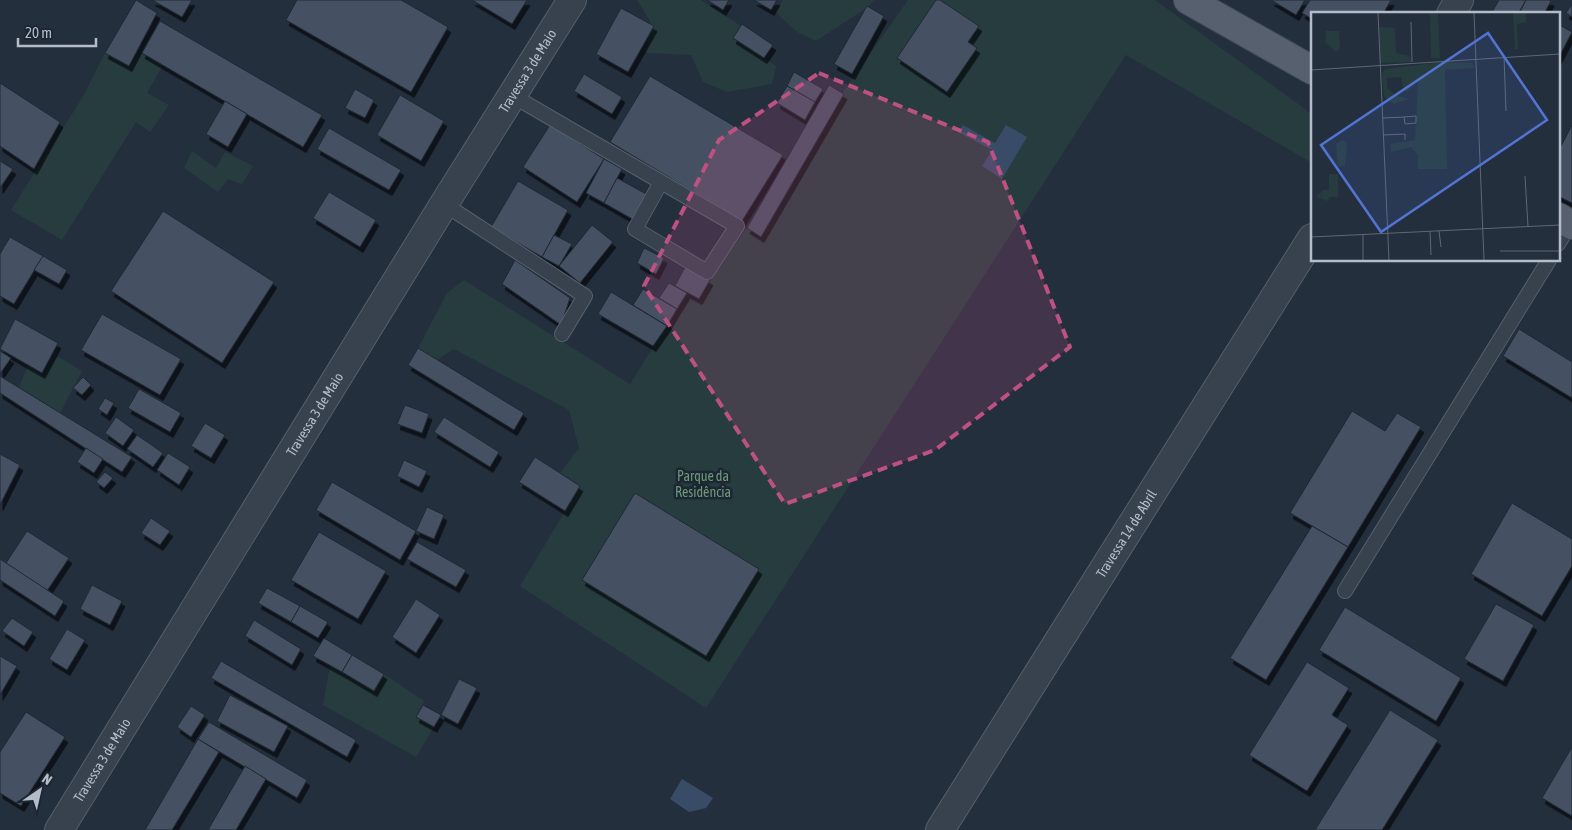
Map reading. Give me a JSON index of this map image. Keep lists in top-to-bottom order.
{
  "streets": {
    "street": ["Travessa 3 de Maio", "Travessa 14 de Abril"]
  },
  "parks": ["Parque da Residência"],
  "scale_bar": "20 m",
  "north": "top right"
}
